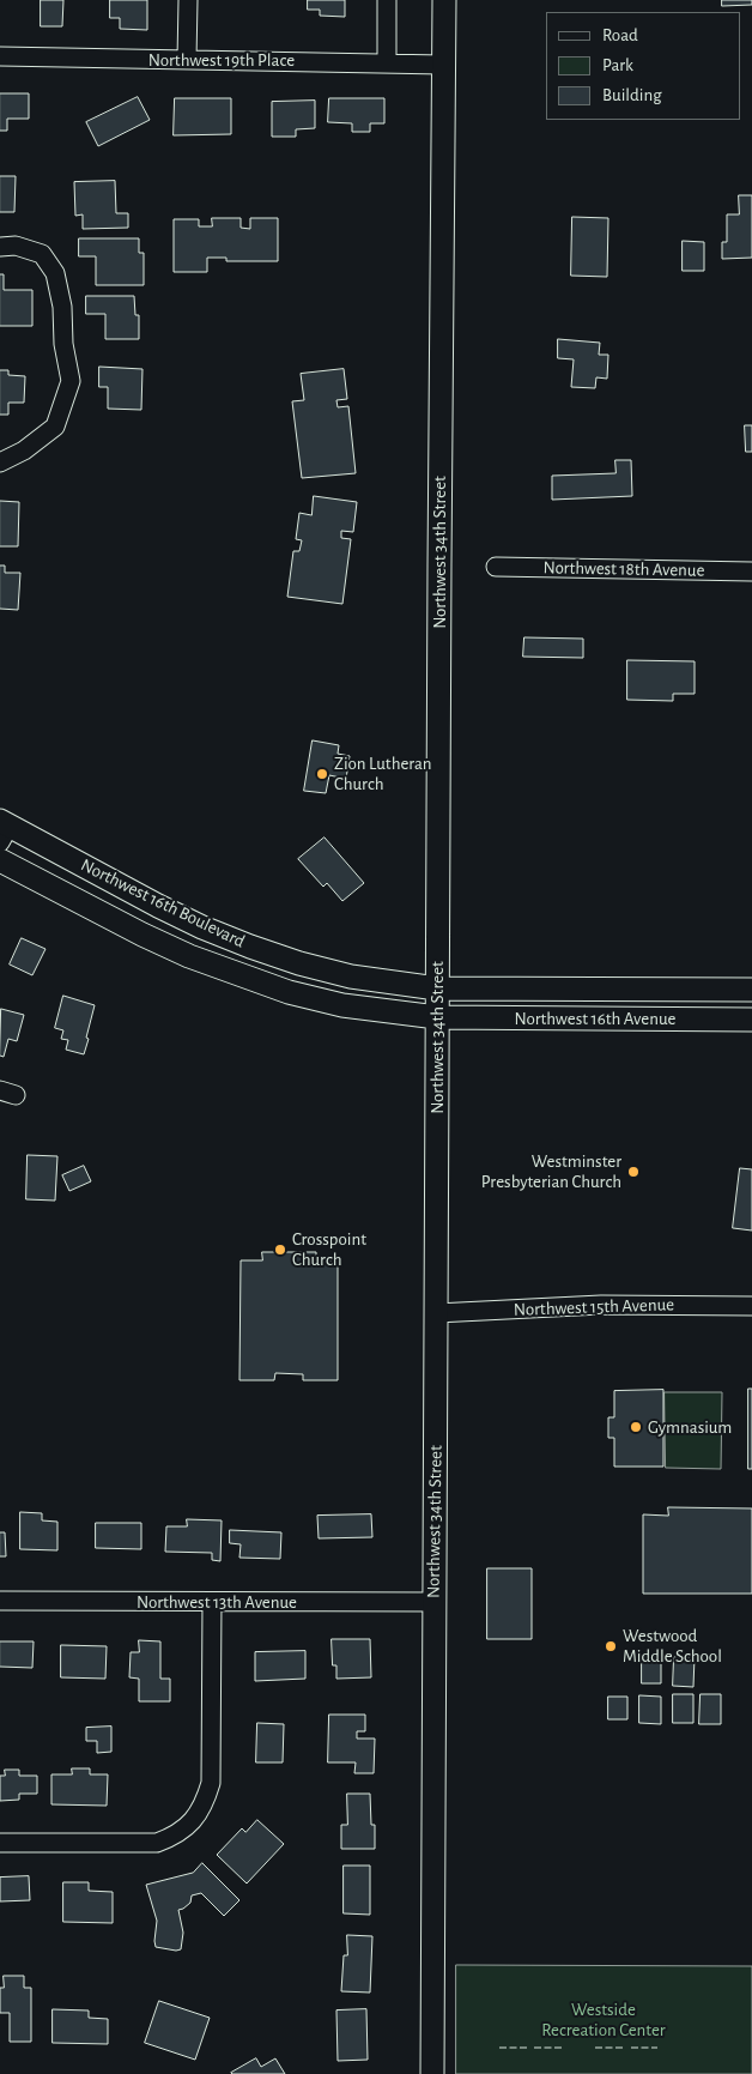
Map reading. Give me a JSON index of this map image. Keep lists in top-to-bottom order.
{
  "streets": {
    "main road": ["Northwest 34th Street", "Northwest 16th Boulevard", "Northwest 16th Avenue"],
    "street": [
      "Northwest 19th Place",
      "Northwest 18th Avenue",
      "Northwest 15th Avenue",
      "Northwest 13th Avenue"
    ]
  },
  "crossings": [
    ["Northwest 19th Place", "Northwest 34th Street"],
    ["Northwest 34th Street", "Northwest 16th Boulevard"],
    ["Northwest 34th Street", "Northwest 16th Avenue"],
    ["Northwest 34th Street", "Northwest 15th Avenue"],
    ["Northwest 34th Street", "Northwest 13th Avenue"],
    ["Northwest 16th Boulevard", "Northwest 16th Avenue"]
  ],
  "parks": ["Westside Recreation Center"],
  "places": [
    "Zion Lutheran Church",
    "Westminster Presbyterian Church",
    "Crosspoint Church",
    "Gymnasium",
    "Westwood Middle School"
  ],
  "legend": ["Road", "Park", "Building"]
}
